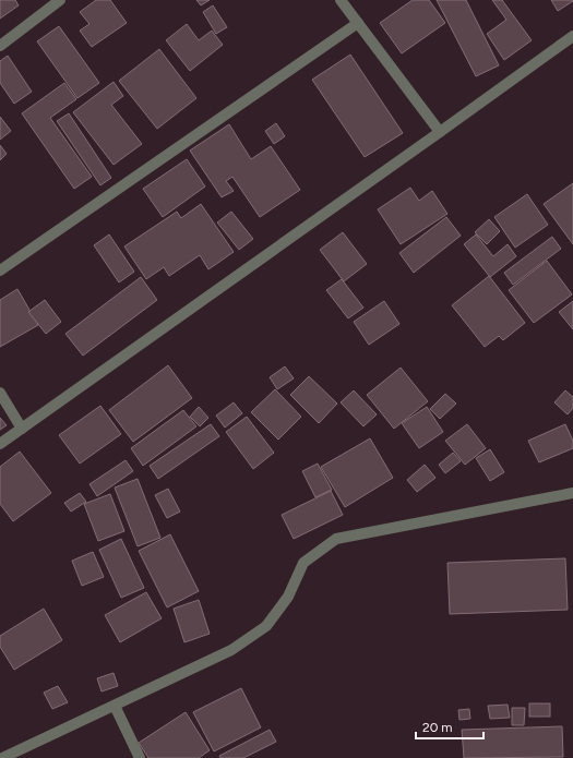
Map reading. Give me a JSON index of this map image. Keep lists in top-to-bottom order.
{
  "scale_bar": "20 m"
}
